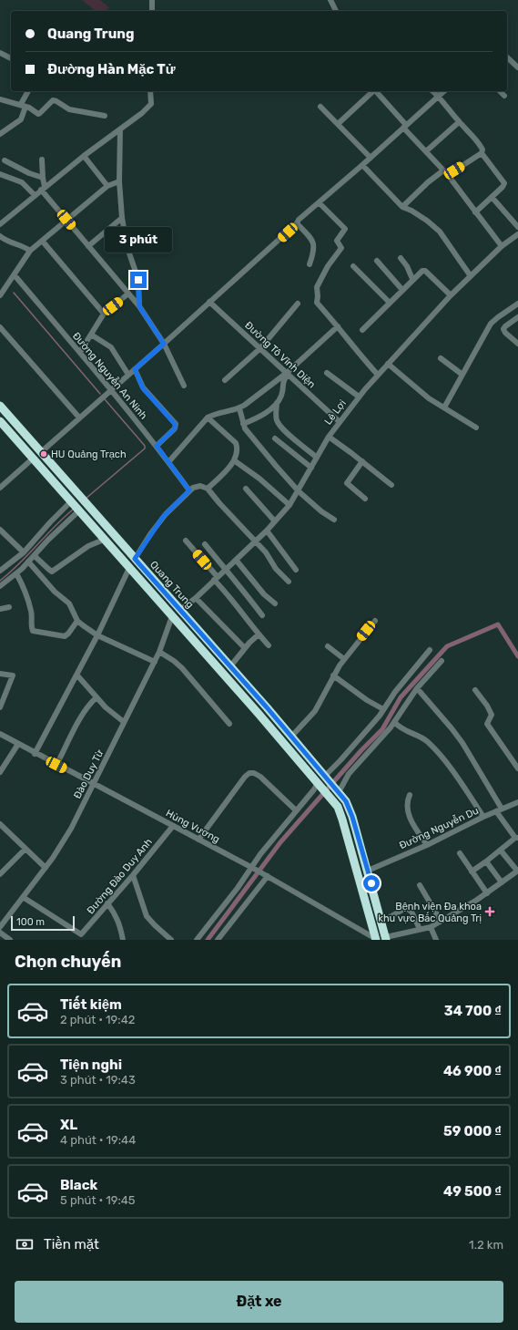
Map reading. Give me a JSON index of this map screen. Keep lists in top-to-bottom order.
{
  "streets": {
    "highway": ["Quang Trung"],
    "street": [
      "Đường Tô Vĩnh Diện",
      "Đường Nguyễn An Ninh",
      "Lê Lợi",
      "Đào Duy Từ",
      "Hùng Vương",
      "Đường Nguyễn Du",
      "Đường Đào Duy Anh"
    ]
  },
  "crossings": [
    ["Đường Tô Vĩnh Diện", "Lê Lợi"],
    ["Lê Lợi", "Quang Trung"],
    ["Đào Duy Từ", "Hùng Vương"],
    ["Đào Duy Từ", "Đường Đào Duy Anh"],
    ["Hùng Vương", "Đường Đào Duy Anh"]
  ],
  "places": {
    "other": ["HU Quảng Trạch"],
    "health": ["Bệnh viện Đa khoa khu vực Bắc Quảng Trị"]
  },
  "scale_bar": "100 m",
  "page": {
    "banner": ["Quang Trung", "Đường Hàn Mặc Tử"],
    "bubble": "3 phút",
    "scale": "100 m",
    "heading": "Chọn chuyến",
    "list": [
      {
        "name": "Tiết kiệm",
        "note": "2 phút · 19:42",
        "value": "34 700 ₫"
      },
      {
        "name": "Tiện nghi",
        "note": "3 phút · 19:43",
        "value": "46 900 ₫"
      },
      {
        "name": "XL",
        "note": "4 phút · 19:44",
        "value": "59 000 ₫"
      },
      {
        "name": "Black",
        "note": "5 phút · 19:45",
        "value": "49 500 ₫"
      }
    ],
    "pay": ["Tiền mặt", "1.2 km"],
    "buttons": "Đặt xe"
  }
}
